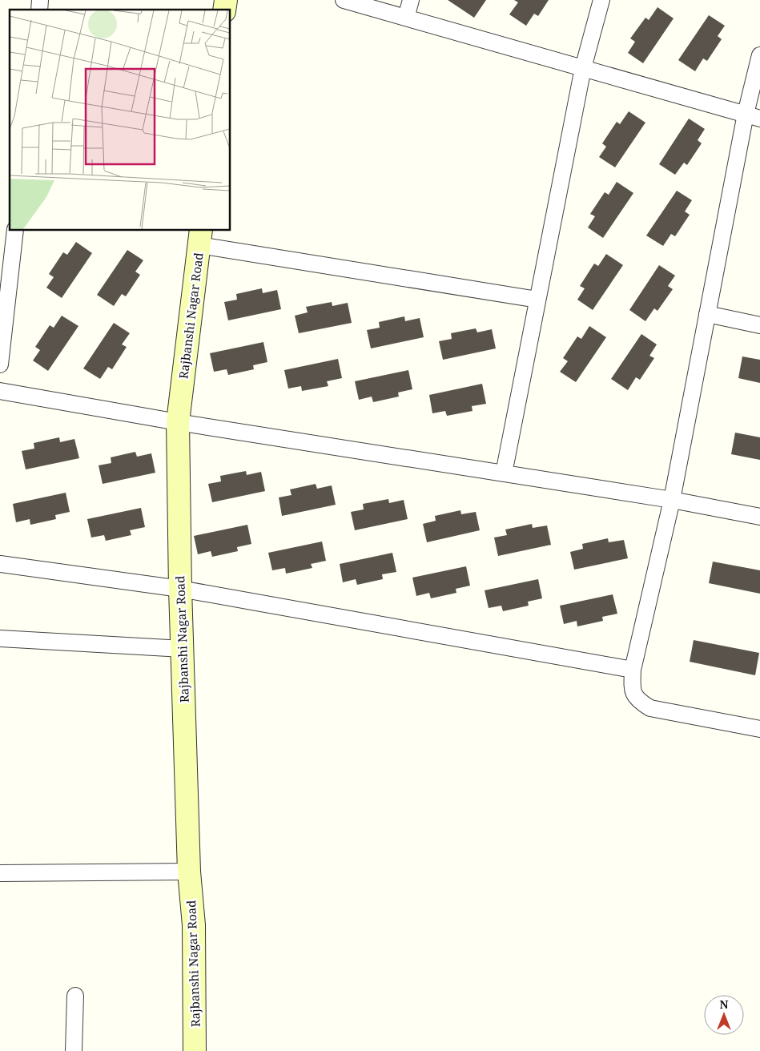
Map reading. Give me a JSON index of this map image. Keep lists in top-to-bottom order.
{
  "streets": {
    "street": ["Rajbanshi Nagar Road"]
  },
  "north": "top"
}
